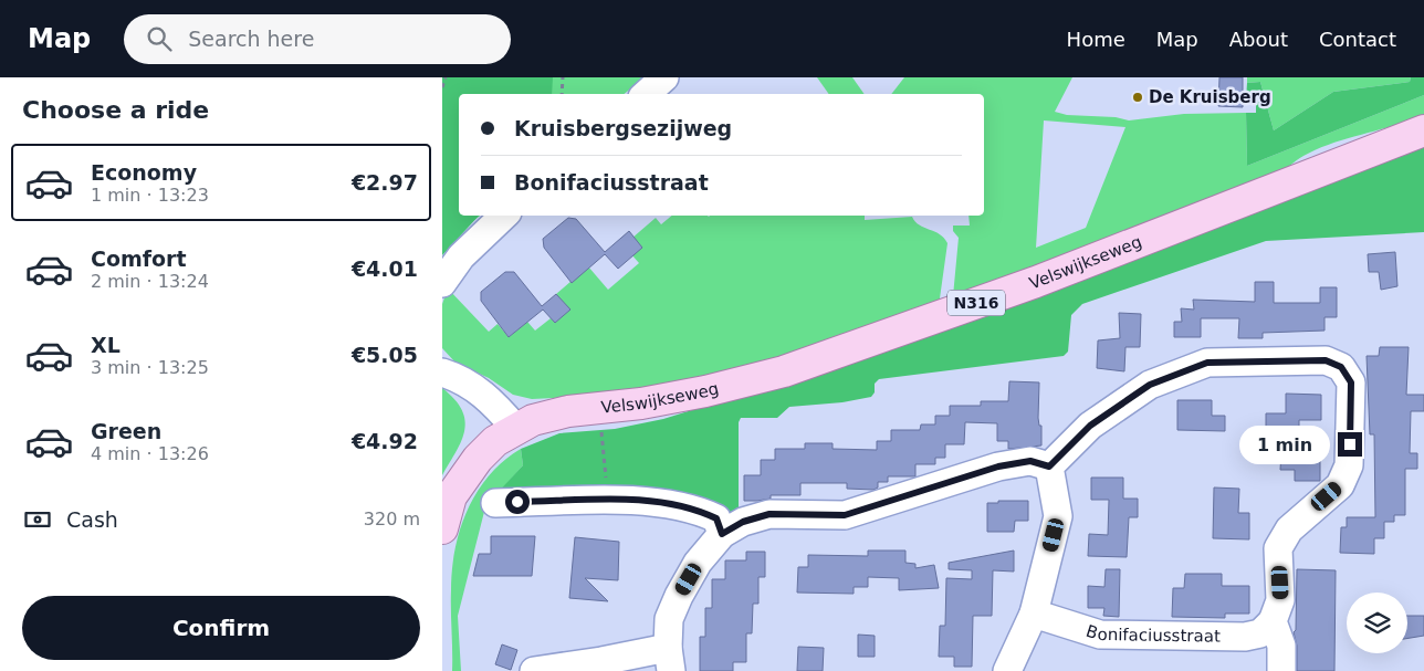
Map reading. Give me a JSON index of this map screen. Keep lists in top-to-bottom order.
{
  "streets": {
    "main road": ["Velswijkseweg", "N316"],
    "street": ["Bonifaciusstraat"]
  },
  "crossings": [
    ["Velswijkseweg", "N316"]
  ],
  "places": ["De Kruisberg"],
  "page": {
    "header": "Map",
    "search": "Search here",
    "nav": [
      "Home",
      "Map",
      "About",
      "Contact"
    ],
    "heading": "Choose a ride",
    "banner": ["Kruisbergsezijweg", "Bonifaciusstraat"],
    "list": [
      {
        "name": "Economy",
        "note": "1 min · 13:23",
        "value": "€2.97"
      },
      {
        "name": "Comfort",
        "note": "2 min · 13:24",
        "value": "€4.01"
      },
      {
        "name": "XL",
        "note": "3 min · 13:25",
        "value": "€5.05"
      },
      {
        "name": "Green",
        "note": "4 min · 13:26",
        "value": "€4.92"
      }
    ],
    "bubble": "1 min",
    "pay": ["Cash", "320 m"],
    "buttons": "Confirm"
  }
}
